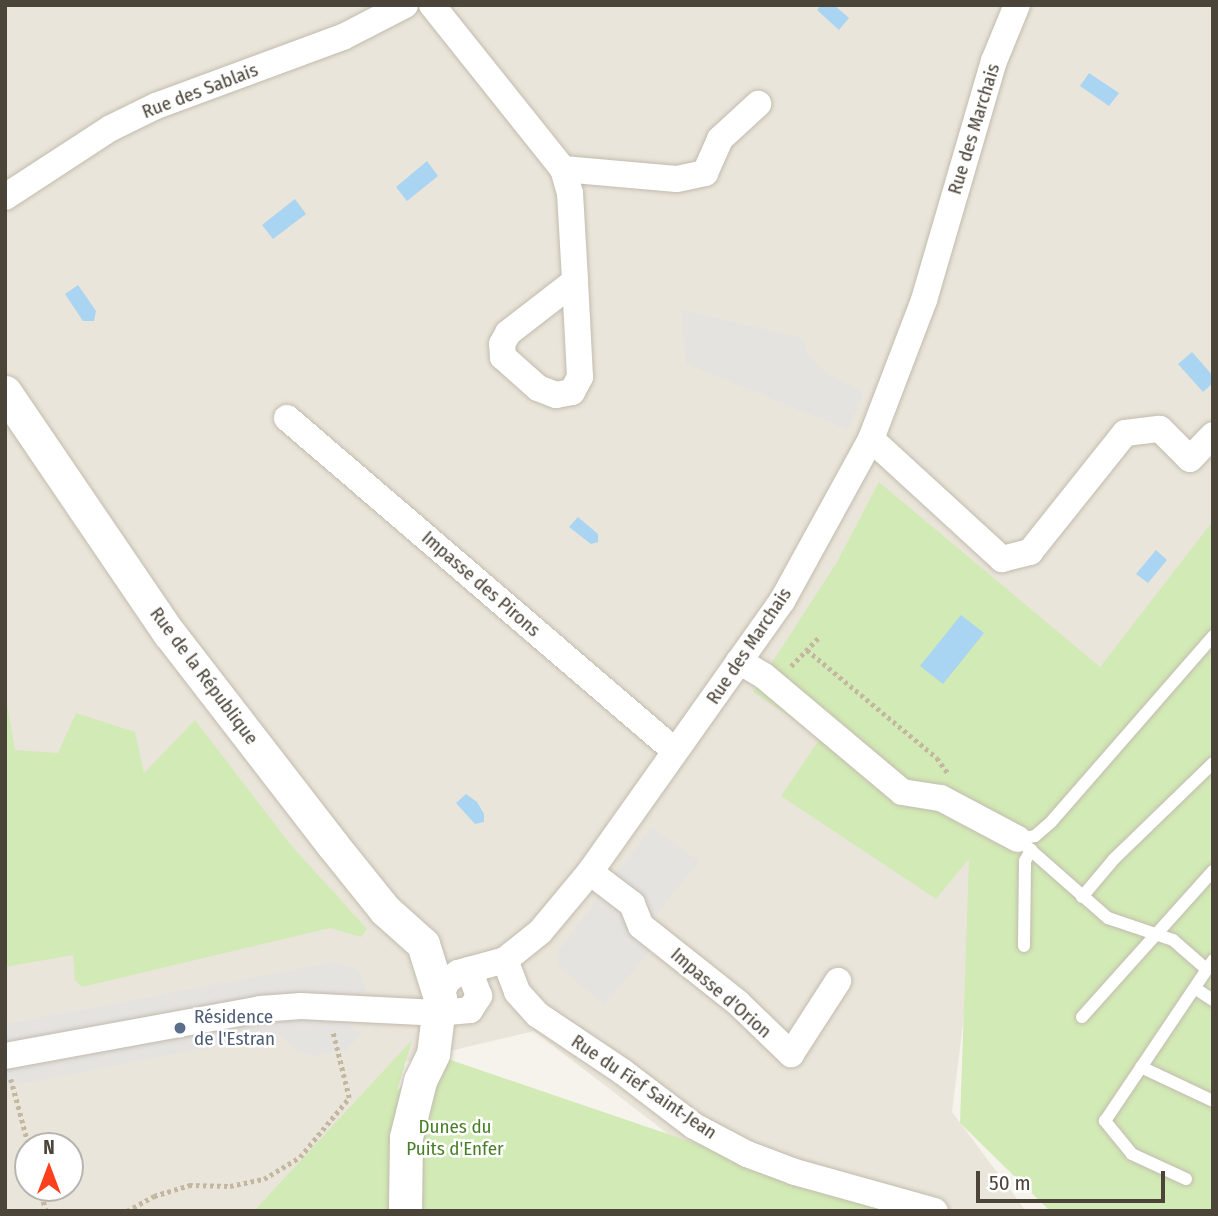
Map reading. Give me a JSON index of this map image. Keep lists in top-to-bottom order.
{
  "streets": {
    "street": [
      "Rue des Sablais",
      "Rue des Marchais",
      "Impasse des Pirons",
      "Rue de la République",
      "Impasse d'Orion",
      "Rue du Fief Saint-Jean"
    ]
  },
  "crossings": [
    ["Rue des Marchais", "Impasse des Pirons"],
    ["Rue des Marchais", "Rue de la République"],
    ["Rue des Marchais", "Impasse d'Orion"],
    ["Rue des Marchais", "Rue du Fief Saint-Jean"]
  ],
  "parks": ["Dunes du Puits d'Enfer"],
  "places": ["Résidence de l'Estran"],
  "scale_bar": "50 m",
  "north": "top"
}
